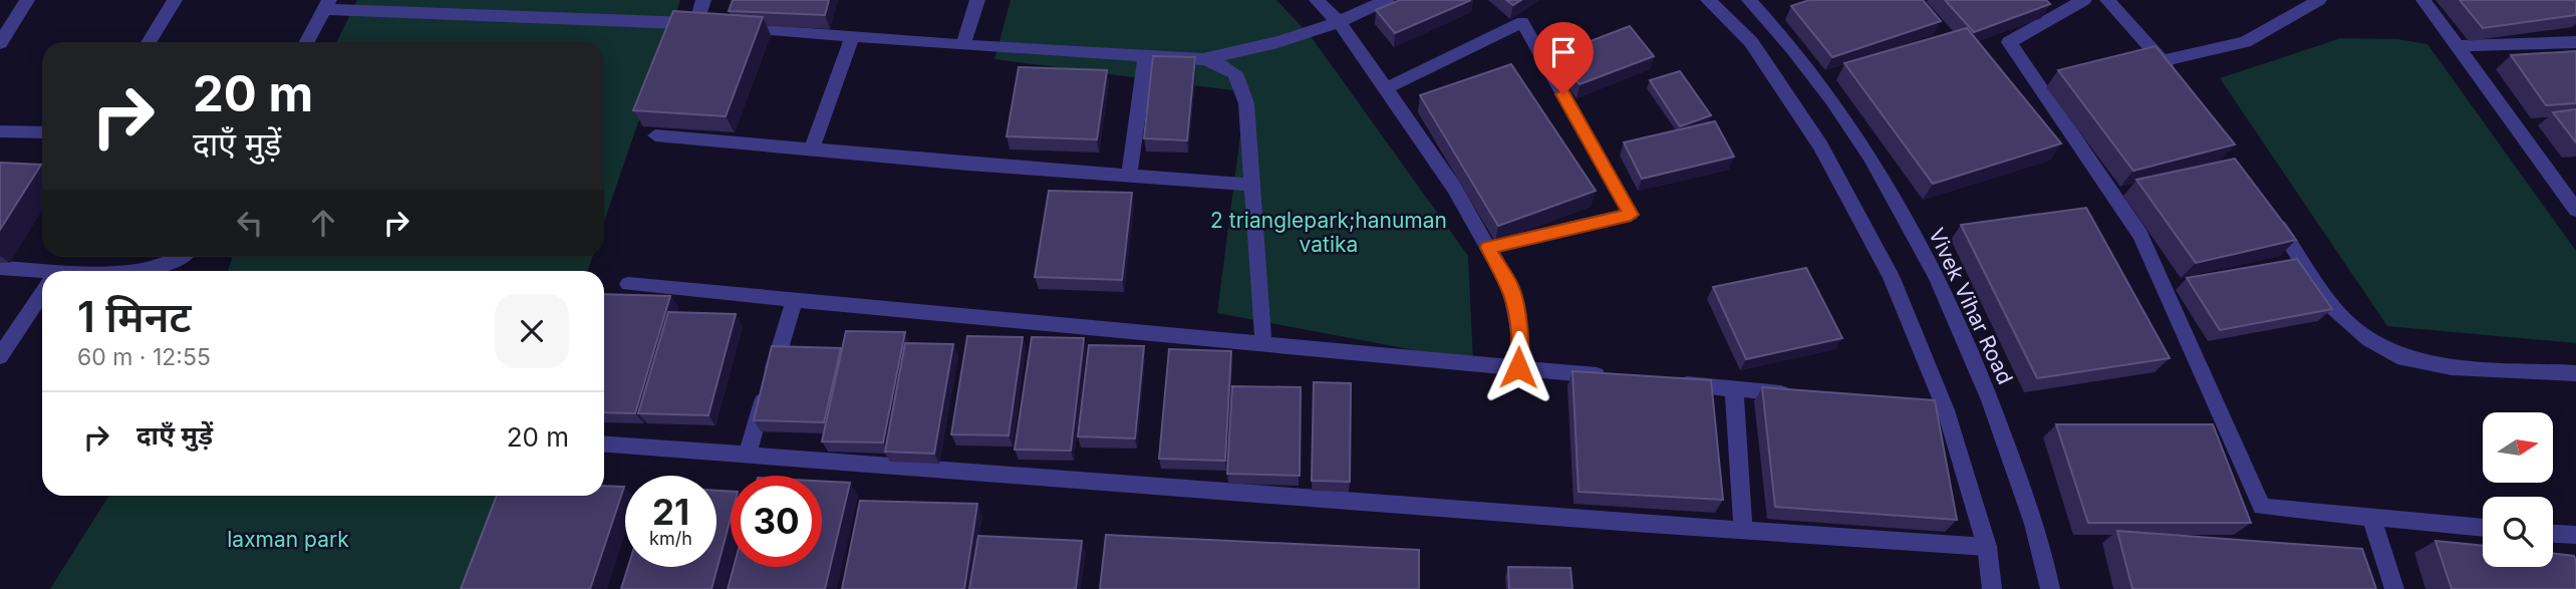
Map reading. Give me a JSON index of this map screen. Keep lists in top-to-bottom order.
{
  "streets": {
    "street": ["Vivek Vihar Road"]
  },
  "parks": ["2 trianglepark;hanuman vatika", "laxman park"],
  "north": "right",
  "page": {
    "turn": ["20 m", "दाएँ मुड़ें"],
    "heading": ["1 मिनट", "60 m · 12:55"],
    "list": [
      {
        "name": "दाएँ मुड़ें",
        "value": "20 m"
      }
    ],
    "speed": "21 km/h",
    "limit": "30"
  }
}
